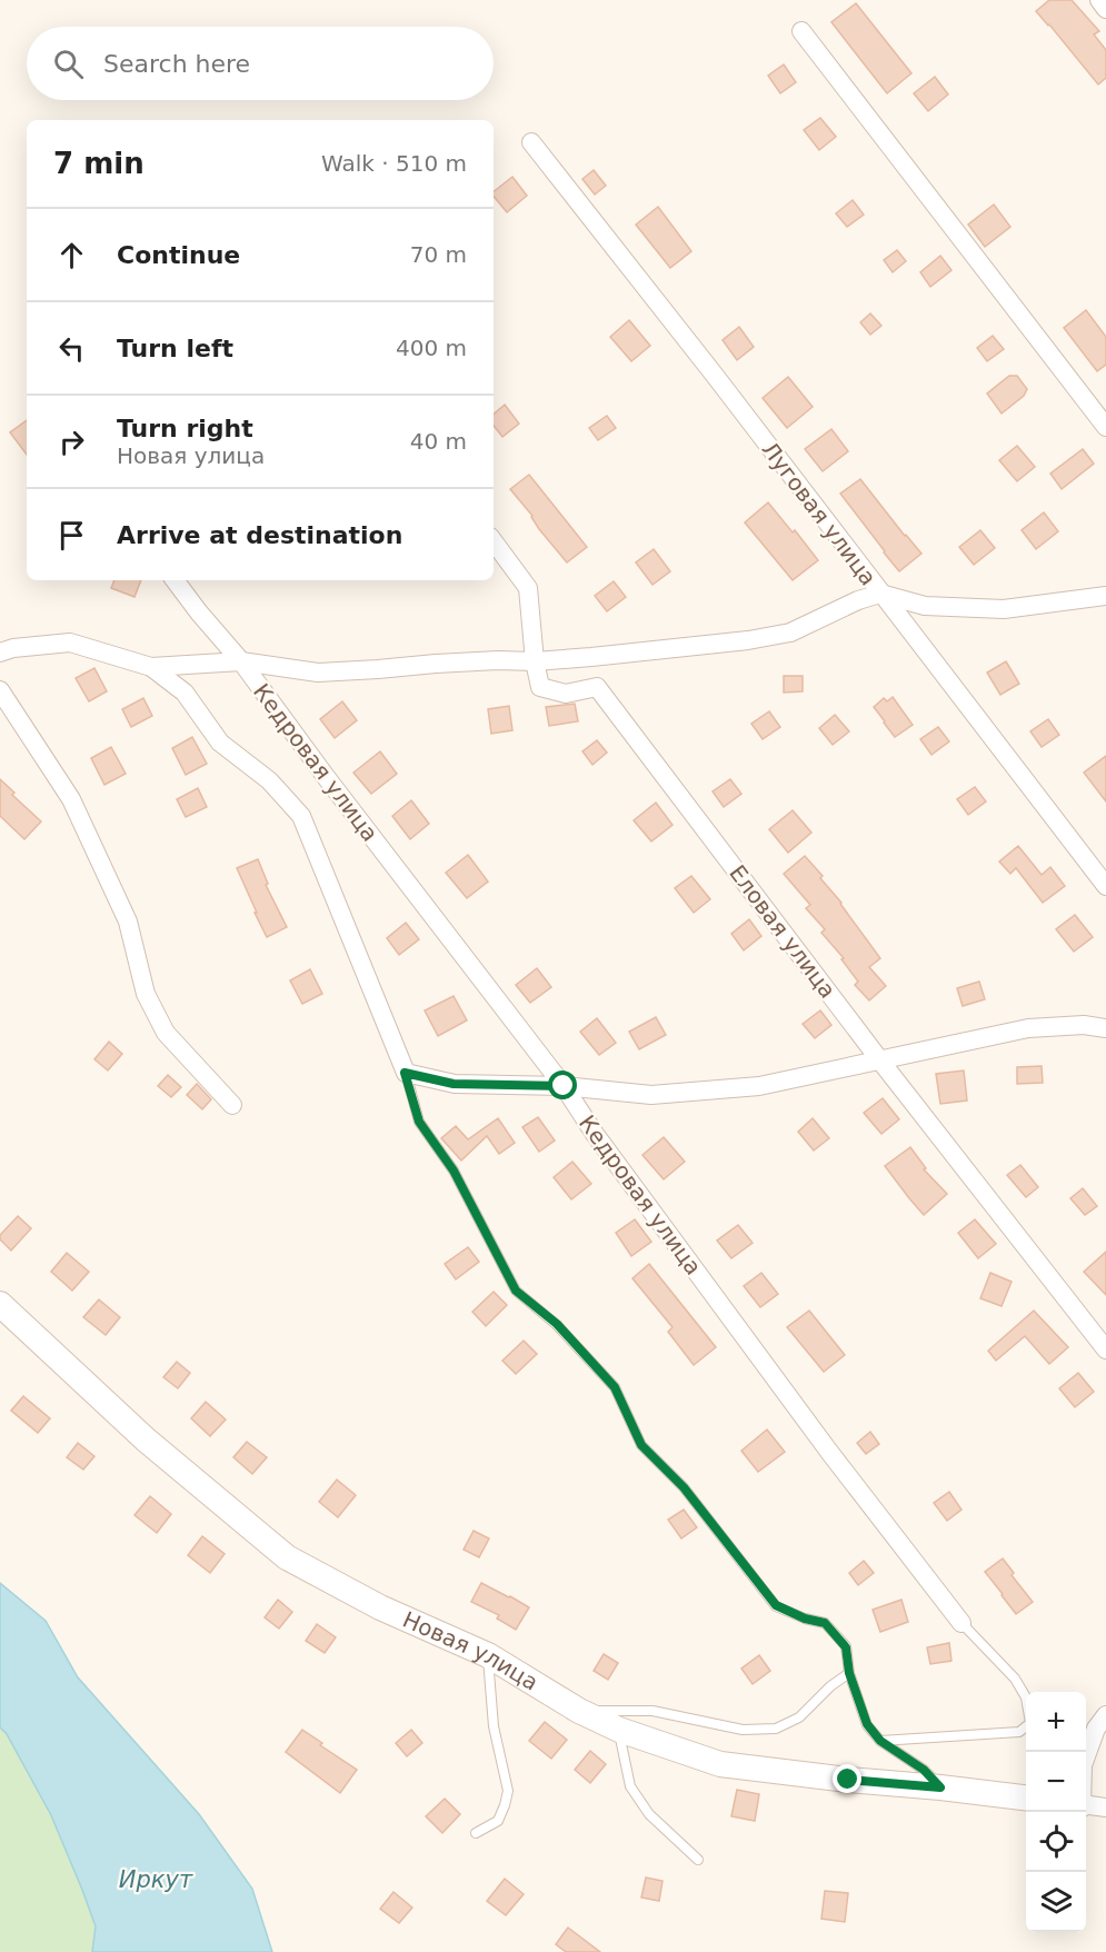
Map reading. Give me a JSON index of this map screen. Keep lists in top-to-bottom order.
{
  "streets": {
    "street": [
      "Луговая улица",
      "Кедровая улица",
      "Еловая улица",
      "Новая улица"
    ]
  },
  "water": ["Иркут"],
  "page": {
    "search": "Search here",
    "heading": ["7 min", "Walk · 510 m"],
    "list": [
      ["Continue", "70 m"],
      ["Turn left", "400 m"],
      ["Turn right", "Новая улица", "40 m"],
      "Arrive at destination"
    ],
    "map_buttons": ["+", "−"]
  }
}
